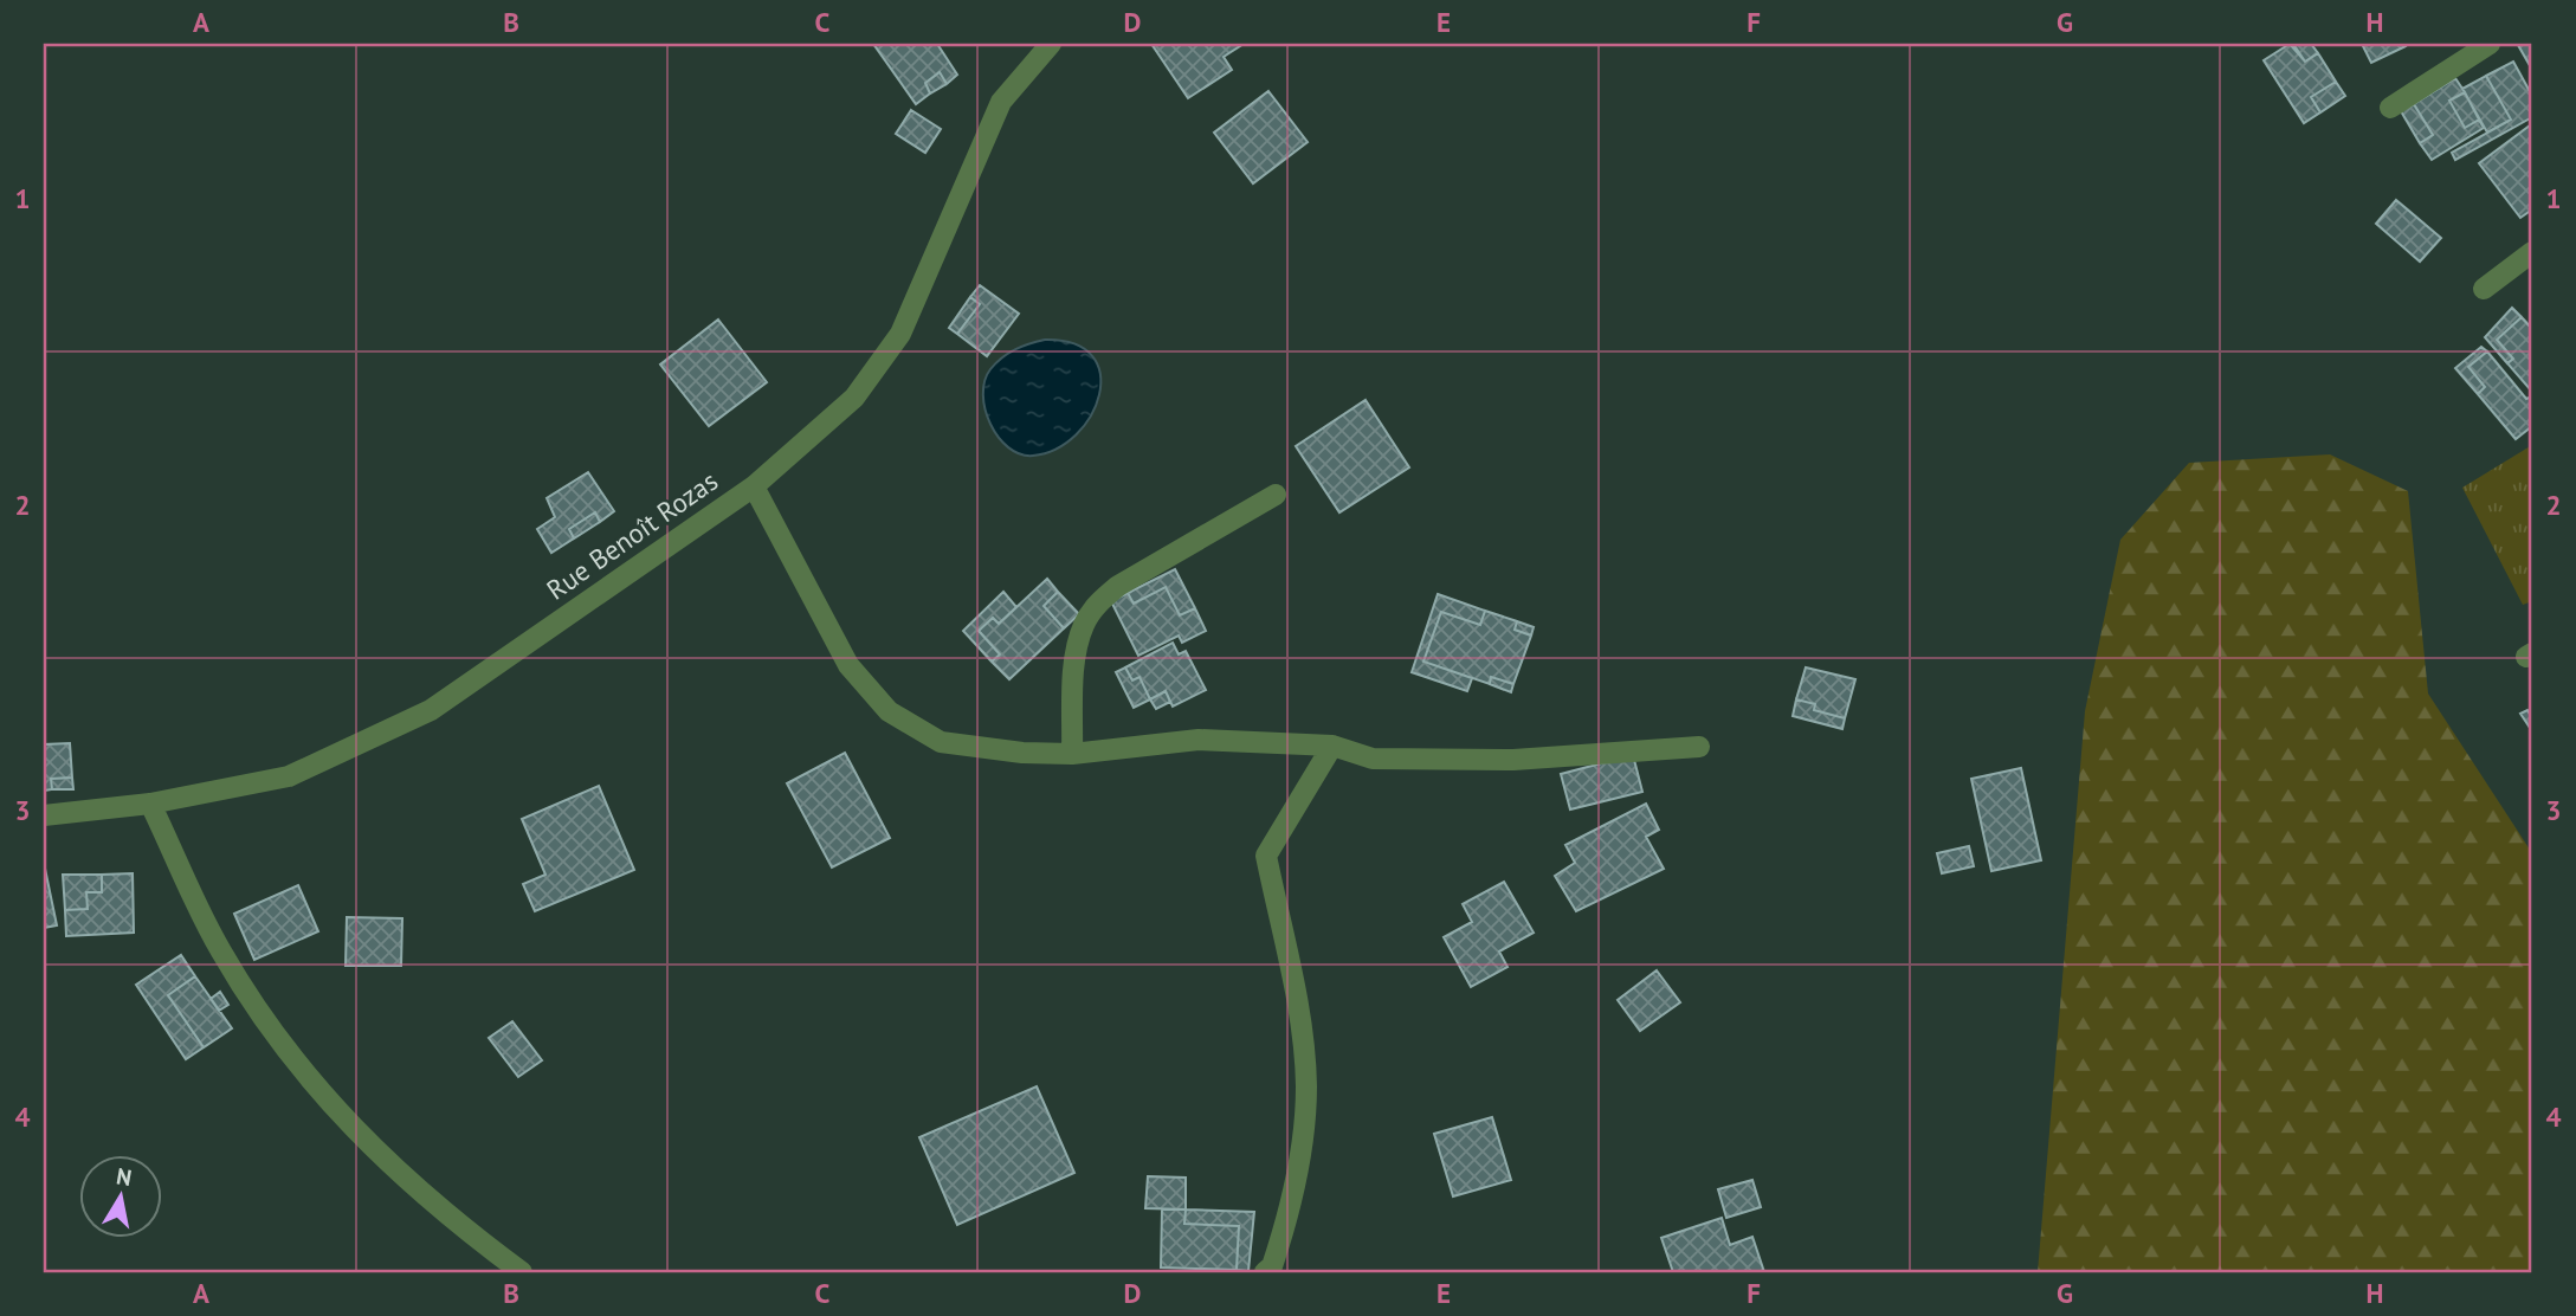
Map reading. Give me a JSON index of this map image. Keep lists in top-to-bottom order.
{
  "streets": {
    "street": ["Rue Benoît Rozas"]
  },
  "north": "top",
  "grid": {
    "columns": [
      "A",
      "B",
      "C",
      "D",
      "E",
      "F",
      "G",
      "H"
    ],
    "rows": [
      "1",
      "2",
      "3",
      "4"
    ]
  }
}
